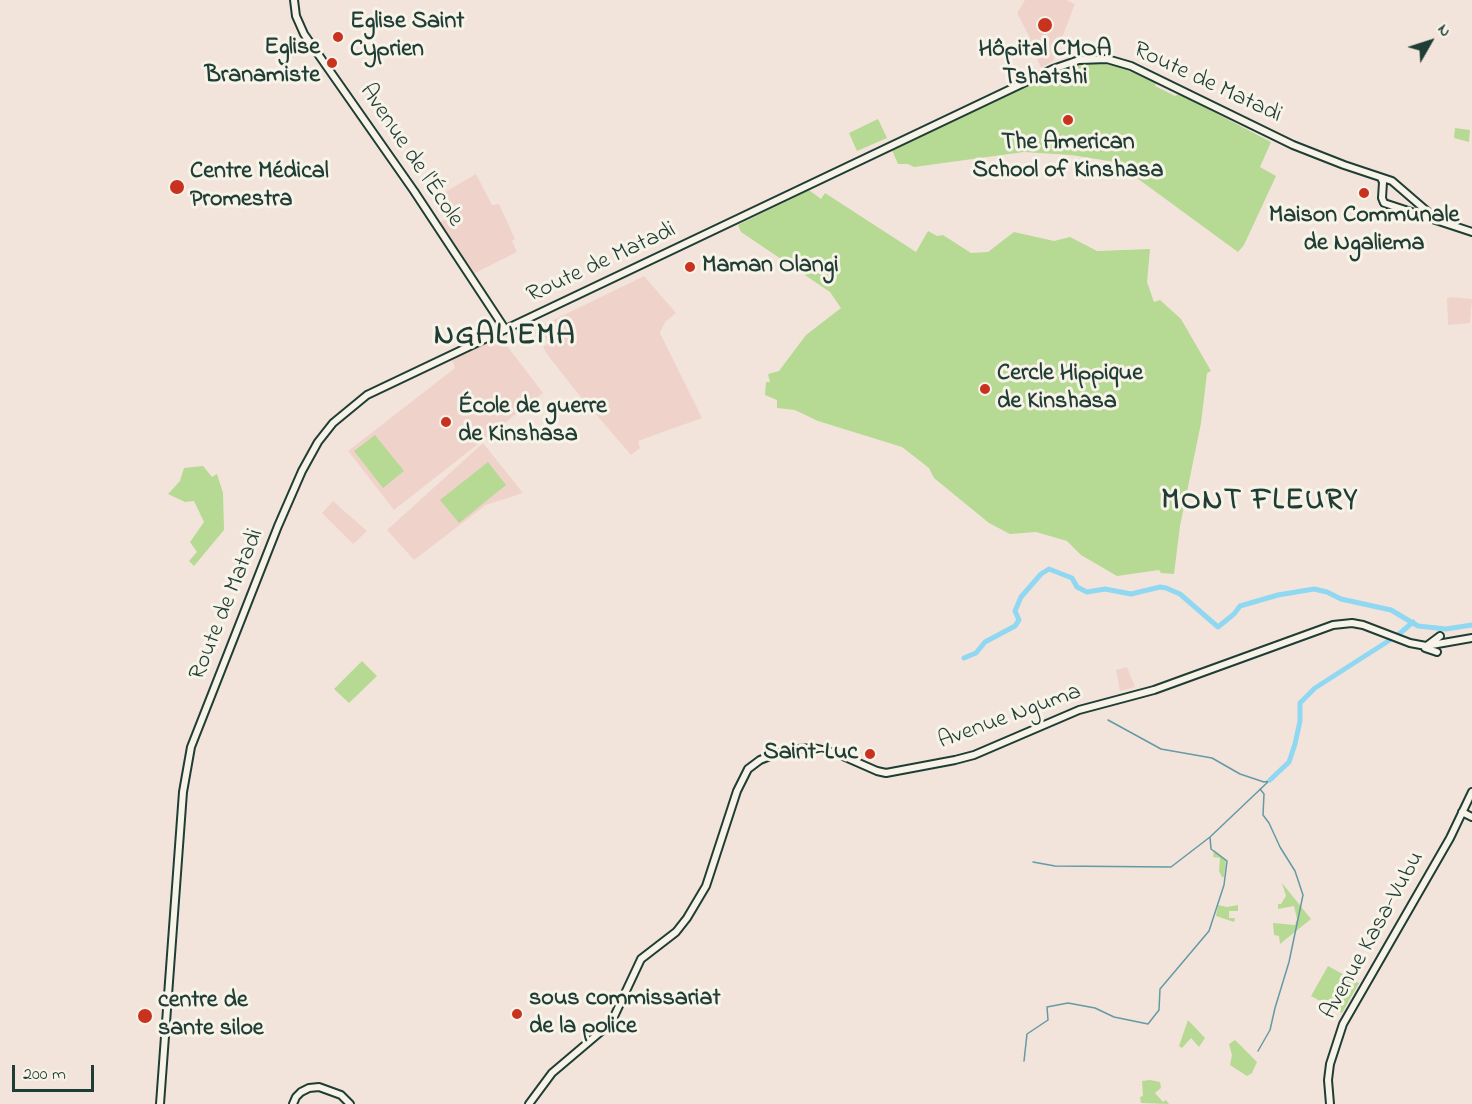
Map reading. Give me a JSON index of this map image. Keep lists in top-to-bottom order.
{
  "streets": {
    "main road": [
      "Route de Matadi",
      "Avenue de l'École",
      "Avenue Nguma",
      "Avenue Kasa-Vubu"
    ]
  },
  "crossings": [
    ["Route de Matadi", "Avenue de l'École"]
  ],
  "districts": ["NGALIEMA", "MONT FLEURY"],
  "places": [
    "Hôpital CMOA Tshatshi",
    "Eglise Saint Cyprien",
    "Eglise Branamiste",
    "The American School of Kinshasa",
    "Centre Médical Promestra",
    "Maison Communale de Ngaliema",
    "Maman Olangi",
    "Cercle Hippique de Kinshasa",
    "École de guerre de Kinshasa",
    "Saint-Luc",
    "sous commissariat de la police",
    "centre de sante siloe"
  ],
  "scale_bar": "200 m",
  "north": "top right"
}
